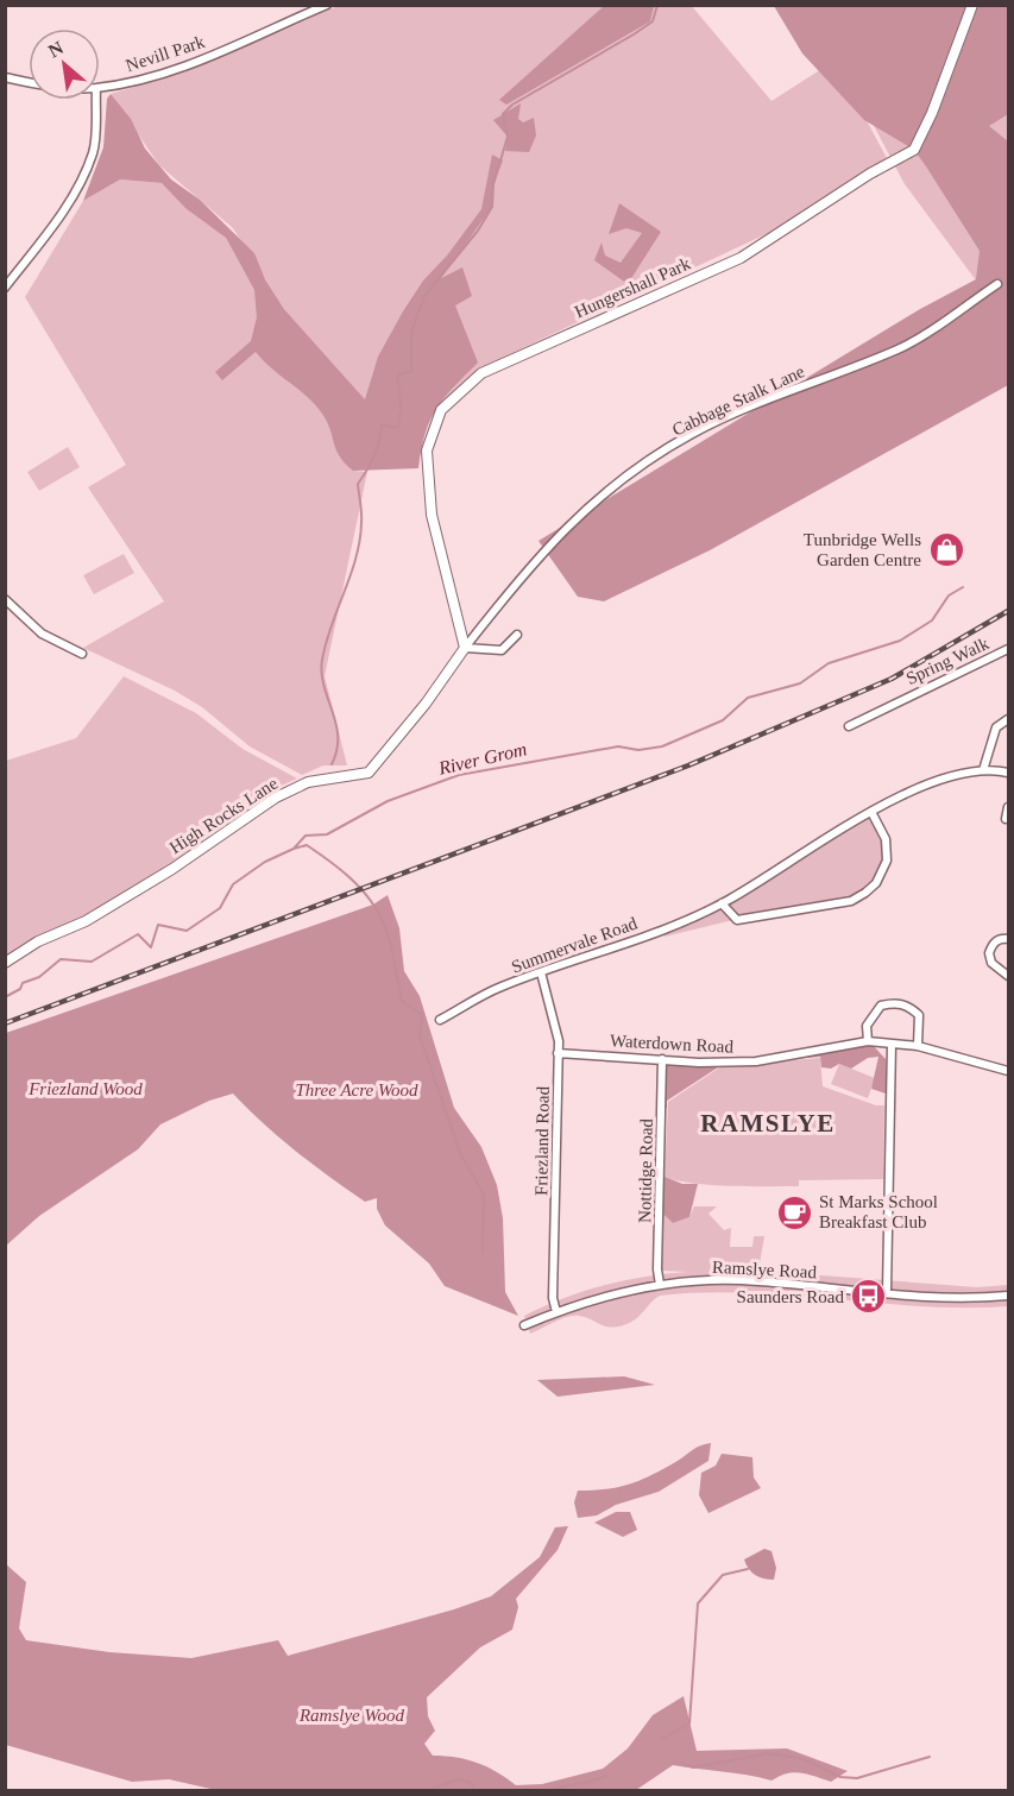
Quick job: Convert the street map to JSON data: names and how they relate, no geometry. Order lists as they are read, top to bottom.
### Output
{
  "streets": {
    "street": [
      "Nevill Park",
      "Hungershall Park",
      "Cabbage Stalk Lane",
      "Spring Walk",
      "High Rocks Lane",
      "Summervale Road",
      "Waterdown Road",
      "Friezland Road",
      "Nottidge Road",
      "Ramslye Road"
    ]
  },
  "crossings": [
    ["Hungershall Park", "Cabbage Stalk Lane"],
    ["Hungershall Park", "High Rocks Lane"],
    ["Cabbage Stalk Lane", "High Rocks Lane"],
    ["Summervale Road", "Friezland Road"],
    ["Waterdown Road", "Friezland Road"],
    ["Waterdown Road", "Nottidge Road"],
    ["Friezland Road", "Ramslye Road"],
    ["Nottidge Road", "Ramslye Road"]
  ],
  "districts": ["RAMSLYE"],
  "water": ["River Grom"],
  "parks": ["Friezland Wood", "Three Acre Wood", "Ramslye Wood"],
  "places": {
    "shop": ["Tunbridge Wells Garden Centre"],
    "cafe": ["St Marks School Breakfast Club"],
    "bus stop": ["Saunders Road"]
  },
  "north": "top left"
}
